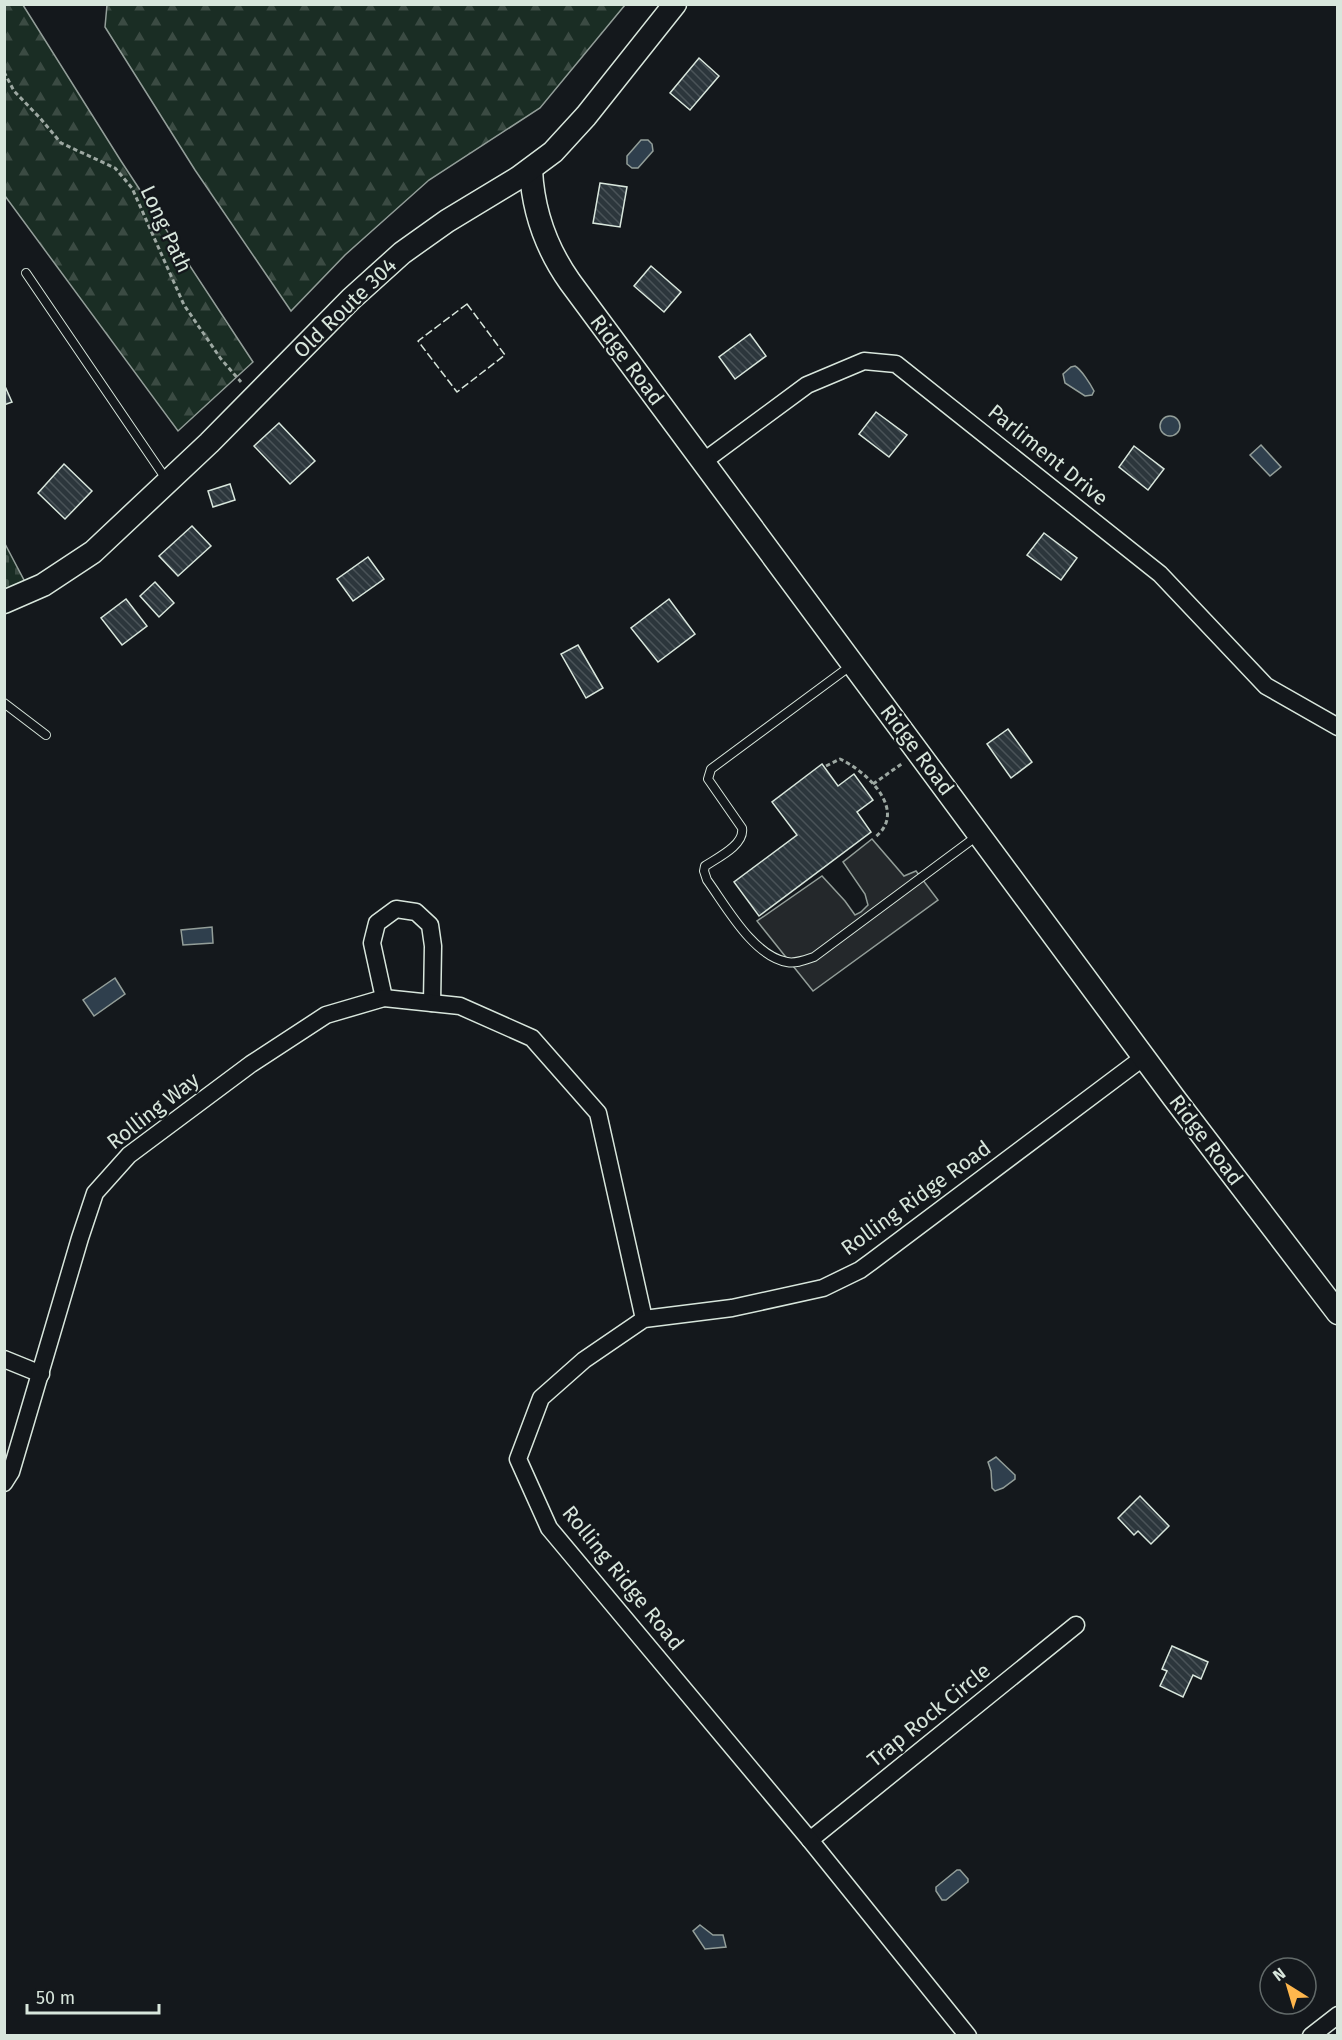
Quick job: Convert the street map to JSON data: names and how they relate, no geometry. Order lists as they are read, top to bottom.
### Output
{
  "streets": {
    "street": [
      "Old Route 304",
      "Ridge Road",
      "Parliment Drive",
      "Rolling Way",
      "Rolling Ridge Road",
      "Trap Rock Circle"
    ],
    "path": ["Long Path"]
  },
  "crossings": [
    ["Long Path", "Old Route 304"],
    ["Old Route 304", "Ridge Road"],
    ["Ridge Road", "Parliment Drive"],
    ["Ridge Road", "Rolling Ridge Road"],
    ["Rolling Way", "Rolling Ridge Road"],
    ["Rolling Ridge Road", "Trap Rock Circle"]
  ],
  "scale_bar": "50 m",
  "north": "top left"
}
